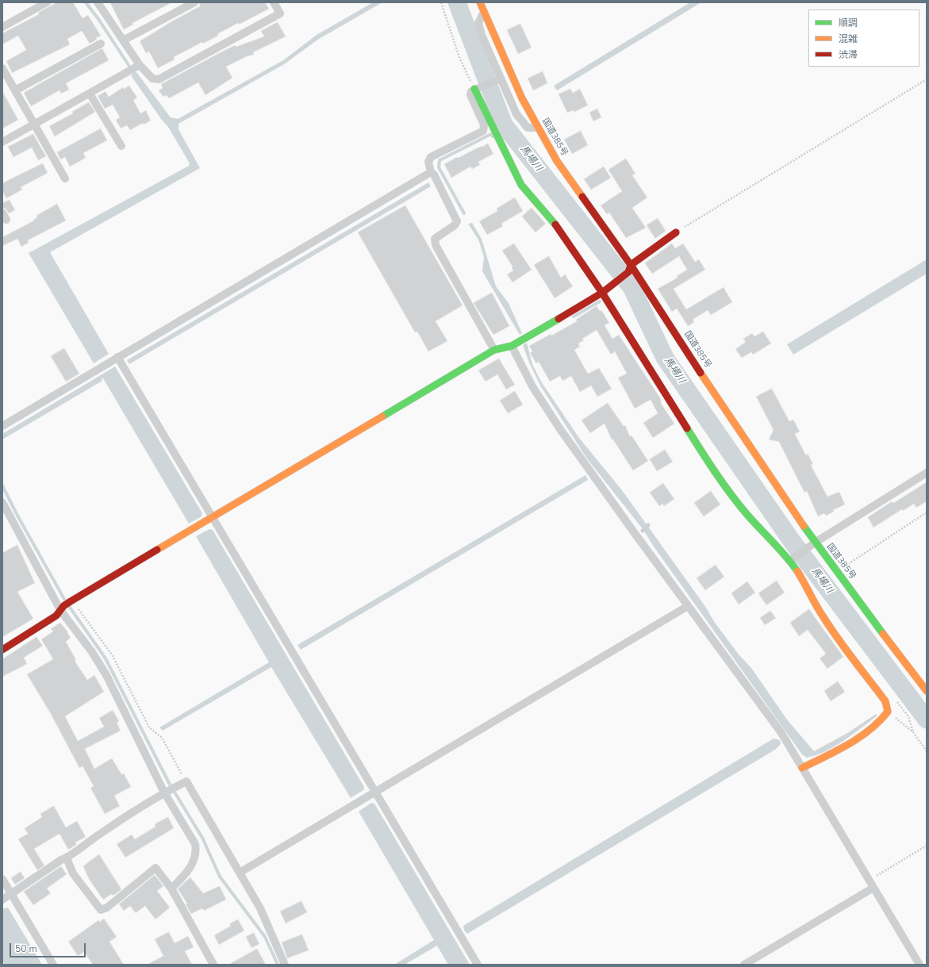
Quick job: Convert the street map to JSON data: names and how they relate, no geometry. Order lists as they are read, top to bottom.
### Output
{
  "streets": {
    "main road": ["国道385号"]
  },
  "water": ["馬場川"],
  "legend": ["順調", "混雑", "渋滞"],
  "scale_bar": "50 m"
}
